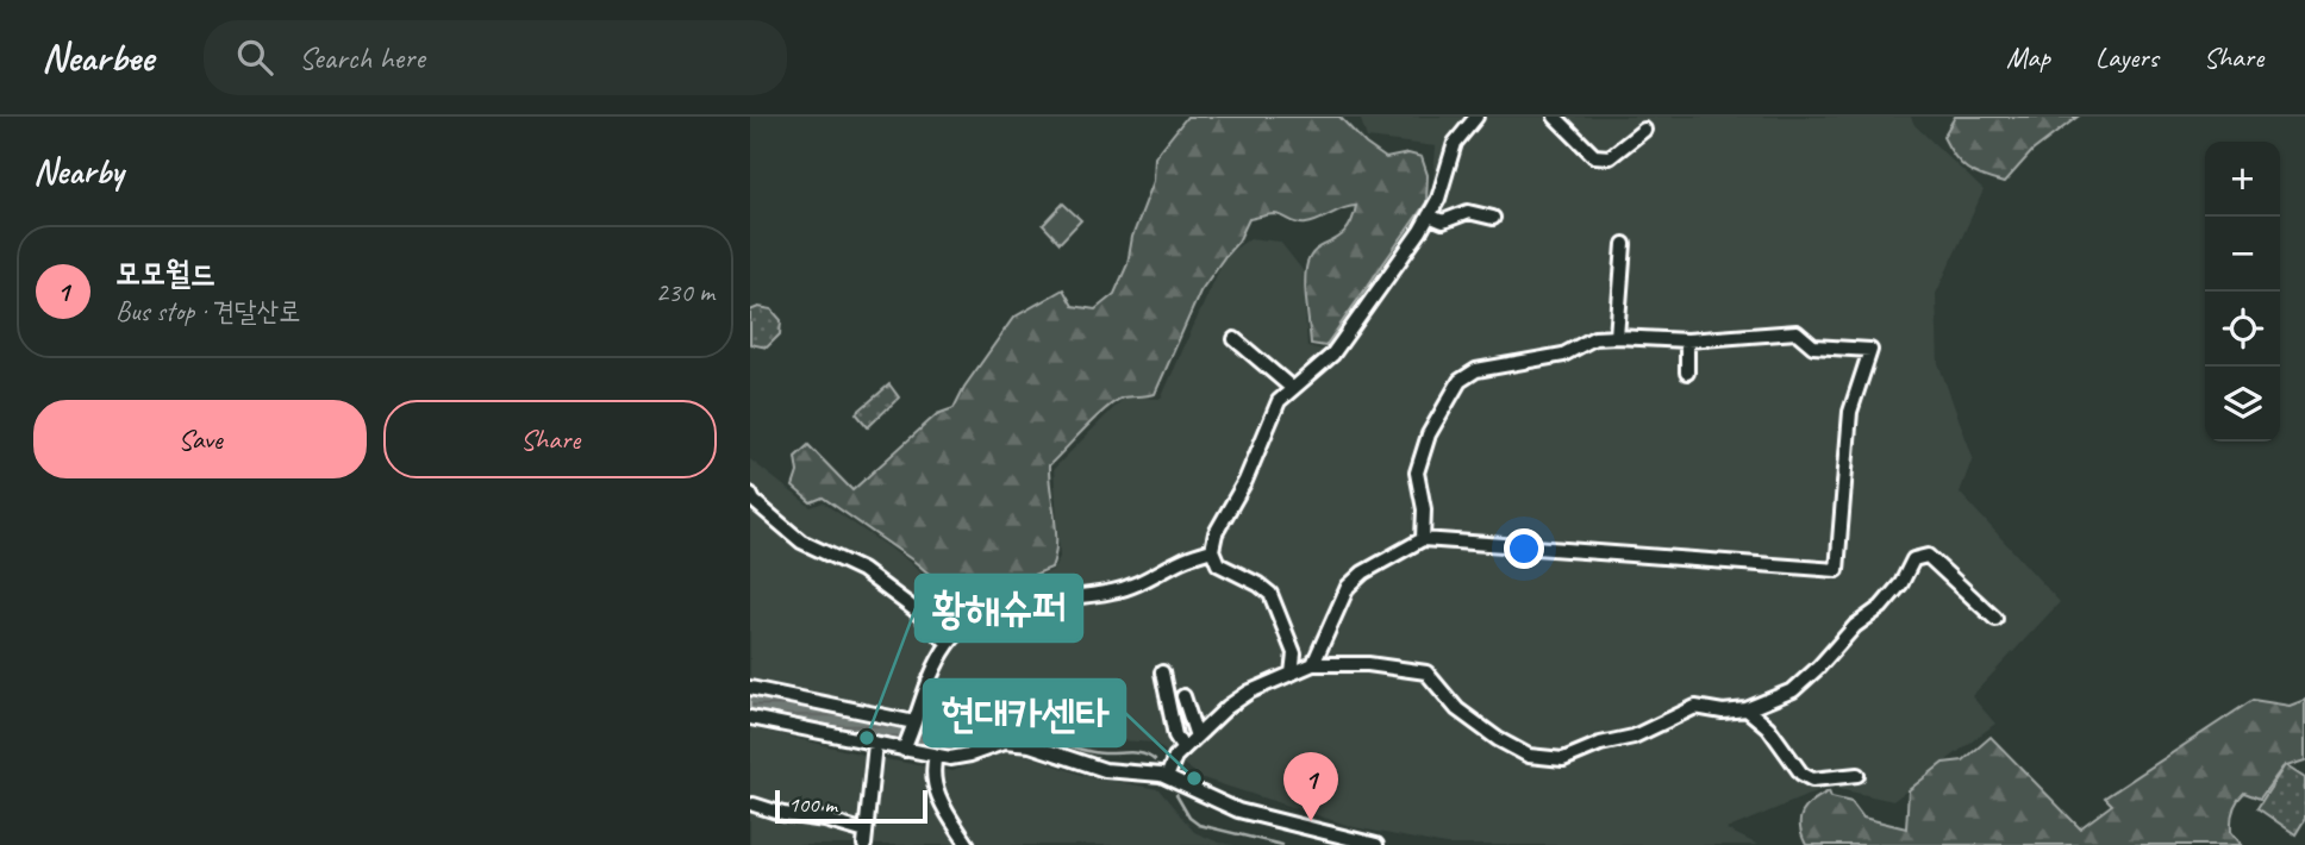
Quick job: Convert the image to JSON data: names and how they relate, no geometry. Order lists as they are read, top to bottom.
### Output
{
  "places": ["황해슈퍼", "현대카센타"],
  "scale_bar": "100 m",
  "page": {
    "header": "Nearbee",
    "search": "Search here",
    "nav": ["Map", "Layers", "Share"],
    "heading": "Nearby",
    "map_buttons": ["+", "−"],
    "list": [
      {
        "mark": "1",
        "name": "모모월드",
        "note": "Bus stop · 견달산로",
        "value": "230 m"
      }
    ],
    "buttons": ["Save", "Share"],
    "pins": "1",
    "scale": "100 m"
  }
}
